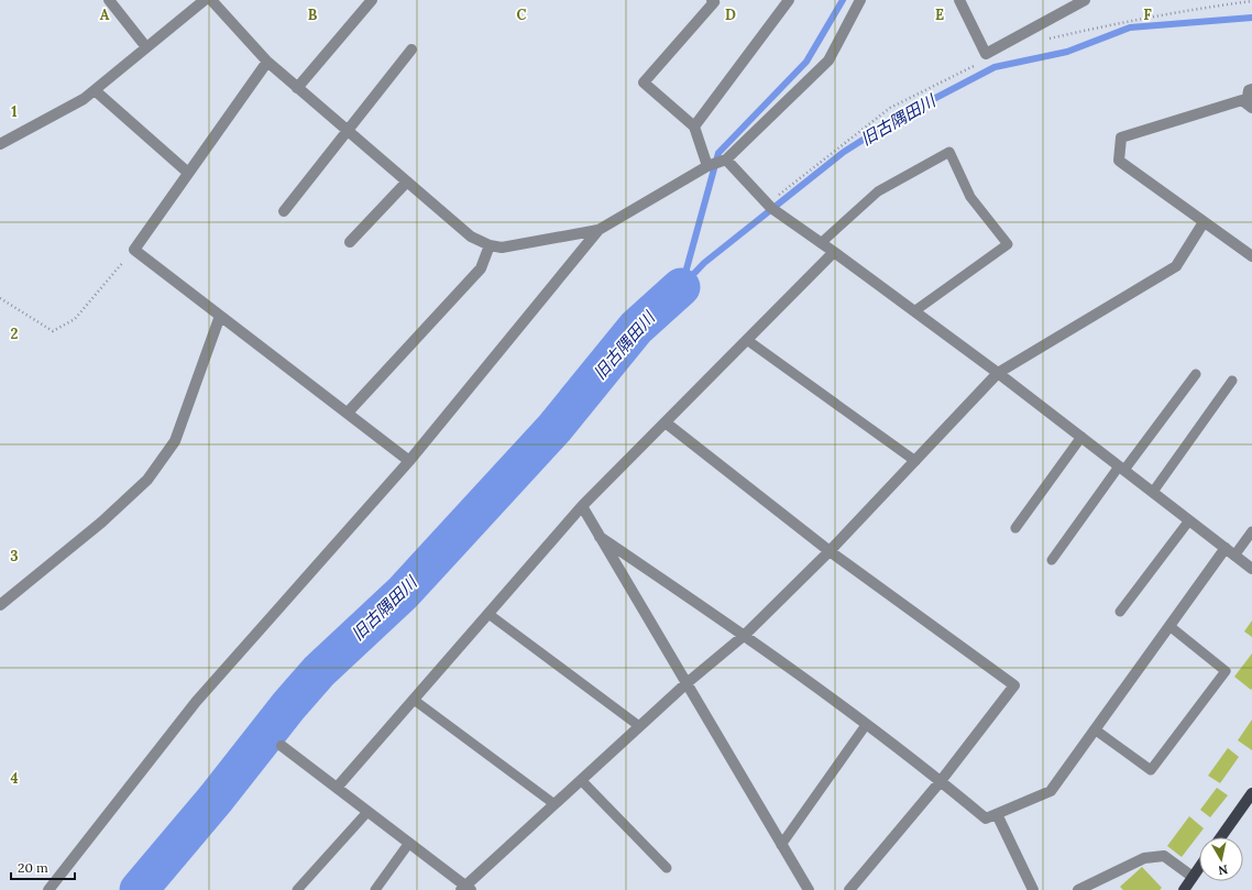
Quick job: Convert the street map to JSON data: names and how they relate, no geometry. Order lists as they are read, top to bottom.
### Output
{
  "water": ["旧古隅田川"],
  "scale_bar": "20 m",
  "north": "bottom",
  "grid": {
    "columns": [
      "A",
      "B",
      "C",
      "D",
      "E",
      "F"
    ],
    "rows": [
      "1",
      "2",
      "3",
      "4"
    ]
  }
}
